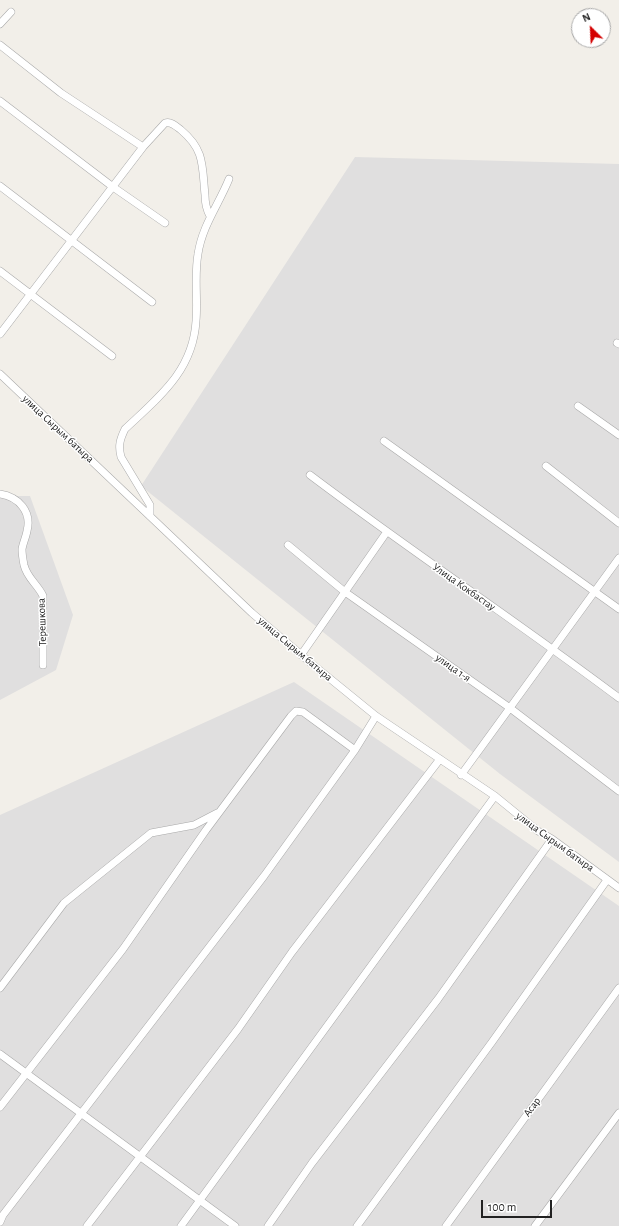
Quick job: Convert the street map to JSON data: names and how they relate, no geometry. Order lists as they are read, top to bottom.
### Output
{
  "streets": {
    "street": [
      "улица Сырым батыра",
      "Улица Кокбастау",
      "Терешкова",
      "улица 1-я",
      "Асар"
    ]
  },
  "scale_bar": "100 m",
  "north": "top left"
}
